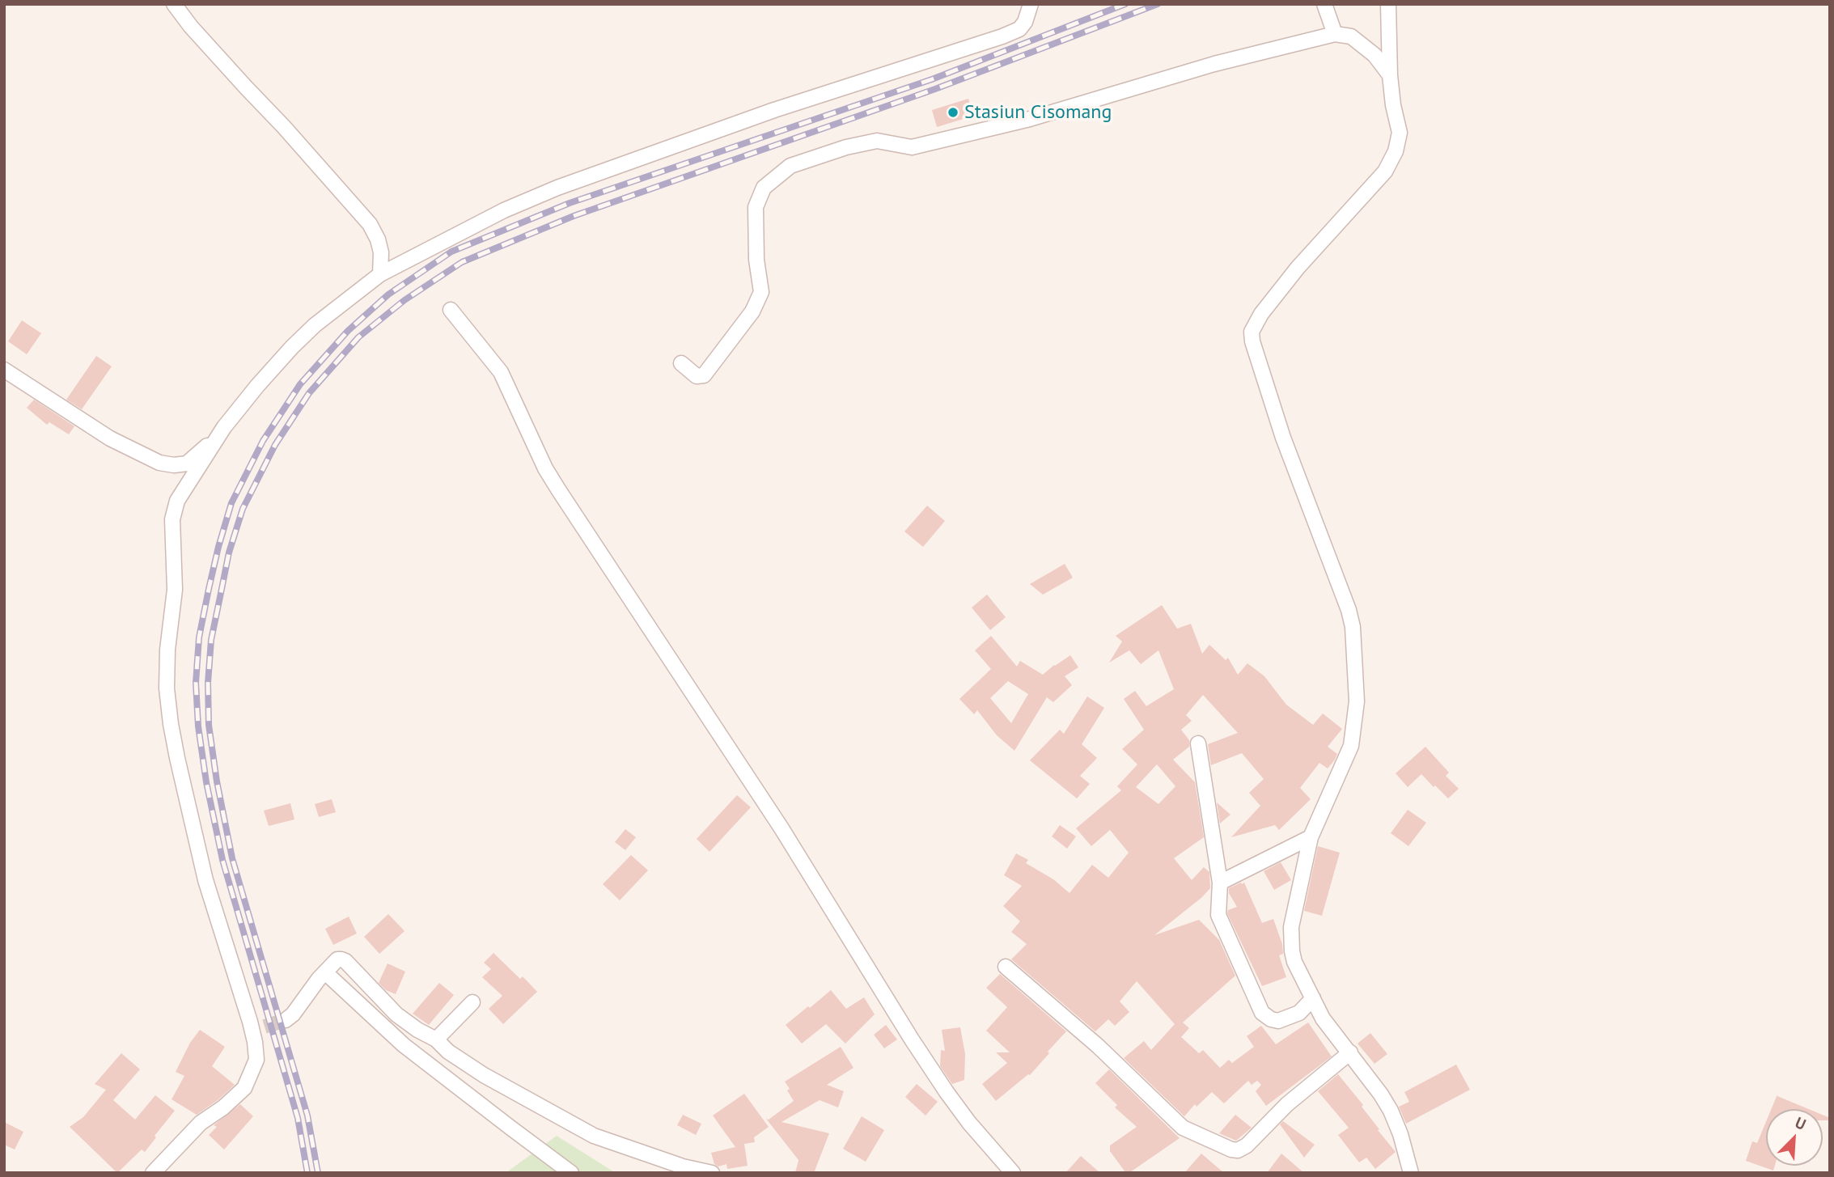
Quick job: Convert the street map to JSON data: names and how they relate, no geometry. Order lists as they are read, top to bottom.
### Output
{
  "places": ["Stasiun Cisomang"],
  "north": "top right"
}
